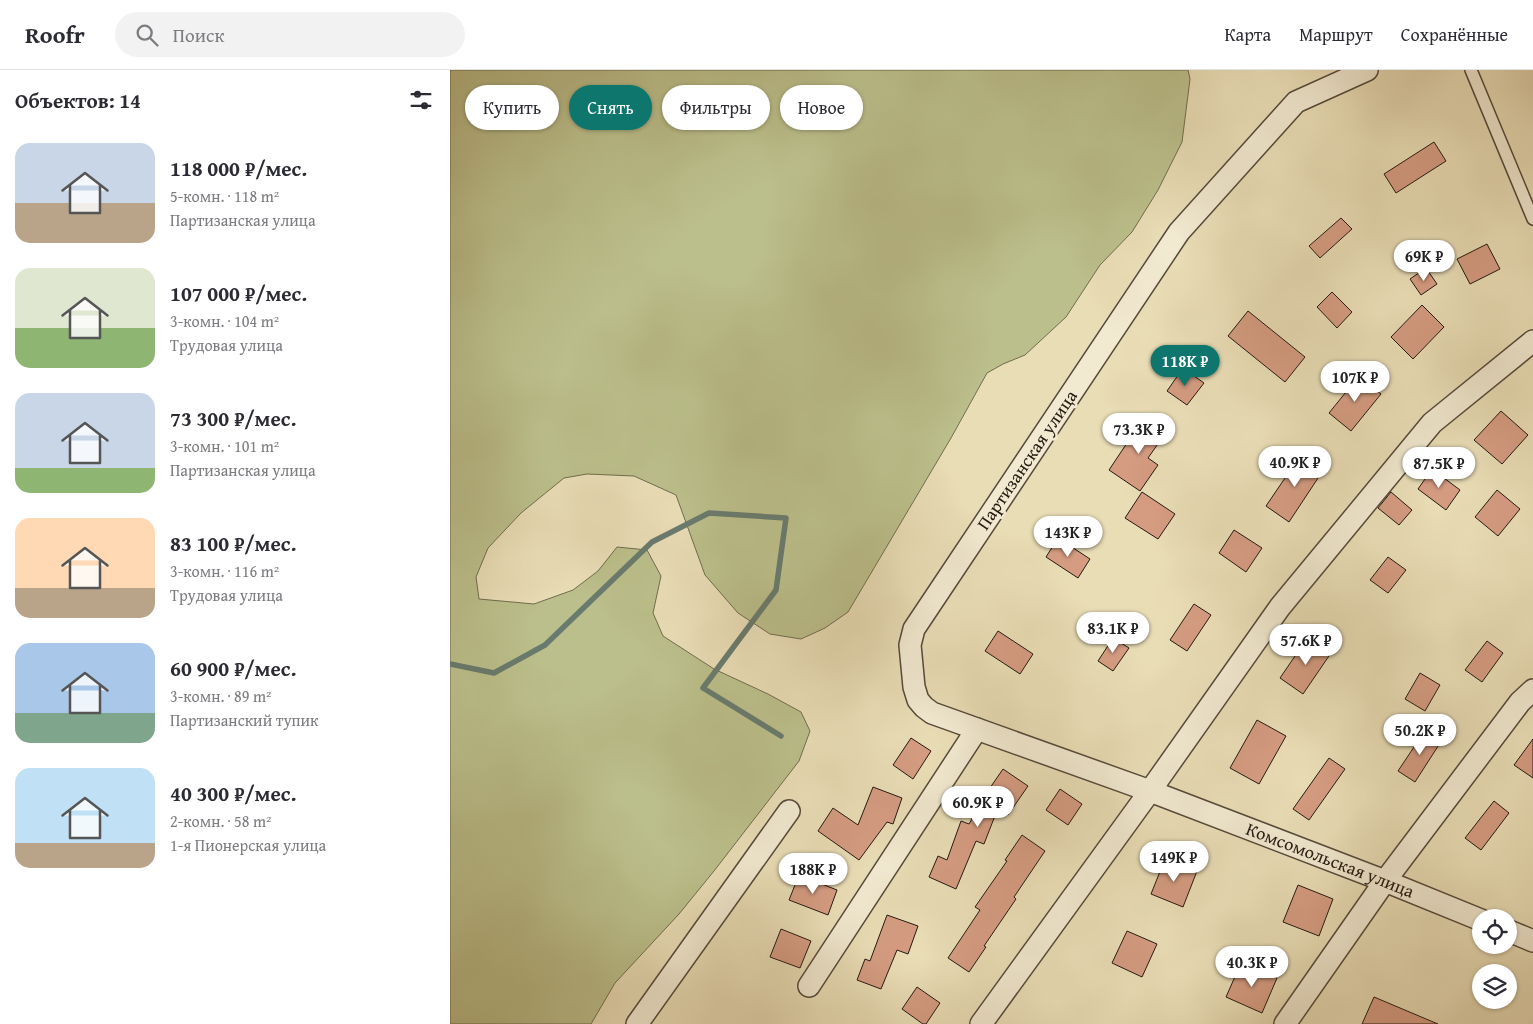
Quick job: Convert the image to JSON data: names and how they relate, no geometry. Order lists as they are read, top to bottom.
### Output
{
  "streets": {
    "street": ["Партизанская улица", "Комсомольская улица"]
  },
  "crossings": [
    ["Партизанская улица", "Комсомольская улица"]
  ],
  "page": {
    "header": "Roofr",
    "search": "Поиск",
    "nav": ["Карта", "Маршрут", "Сохранённые"],
    "heading": "Объектов: 14",
    "chip": [
      "Купить",
      "Снять",
      "Фильтры",
      "Новое"
    ],
    "list": [
      {
        "name": "118 000 ₽/мес.",
        "note": "5-комн. · 118 m² · Партизанская улица"
      },
      {
        "name": "107 000 ₽/мес.",
        "note": "3-комн. · 104 m² · Трудовая улица"
      },
      {
        "name": "73 300 ₽/мес.",
        "note": "3-комн. · 101 m² · Партизанская улица"
      },
      {
        "name": "83 100 ₽/мес.",
        "note": "3-комн. · 116 m² · Трудовая улица"
      },
      {
        "name": "60 900 ₽/мес.",
        "note": "3-комн. · 89 m² · Партизанский тупик"
      },
      {
        "name": "40 300 ₽/мес.",
        "note": "2-комн. · 58 m² · 1-я Пионерская улица"
      }
    ],
    "price": [
      "69K ₽",
      "118K ₽",
      "107K ₽",
      "73.3K ₽",
      "40.9K ₽",
      "87.5K ₽",
      "143K ₽",
      "83.1K ₽",
      "57.6K ₽",
      "50.2K ₽",
      "60.9K ₽",
      "149K ₽",
      "188K ₽",
      "40.3K ₽"
    ]
  }
}
